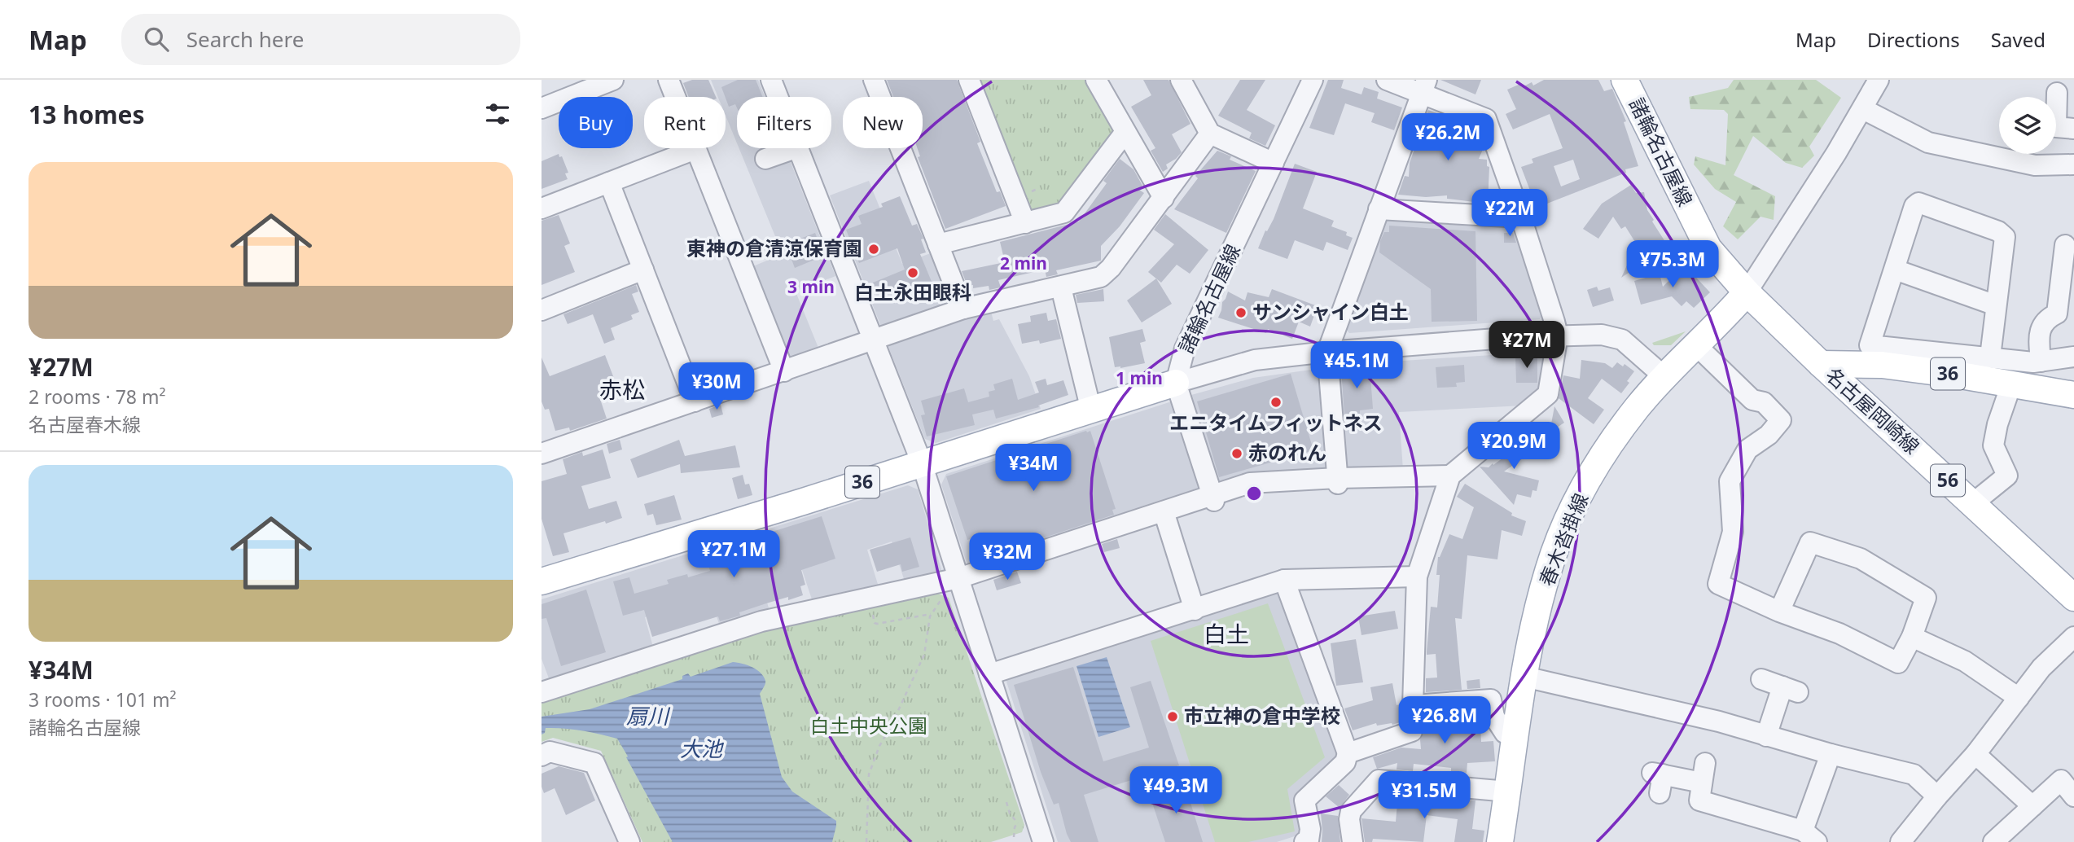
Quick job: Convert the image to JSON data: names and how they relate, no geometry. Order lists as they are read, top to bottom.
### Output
{
  "streets": {
    "main road": [
      "諸輪名古屋線",
      "36",
      "名古屋岡崎線",
      "56",
      "春木沓掛線"
    ]
  },
  "crossings": [
    ["諸輪名古屋線", "36"],
    ["諸輪名古屋線", "名古屋岡崎線"],
    ["諸輪名古屋線", "春木沓掛線"],
    ["36", "名古屋岡崎線"]
  ],
  "districts": ["赤松", "白土"],
  "water": ["扇川", "大池"],
  "parks": ["白土中央公園"],
  "places": [
    "東神の倉清涼保育園",
    "白土永田眼科",
    "サンシャイン白土",
    "エニタイムフィットネス",
    "赤のれん",
    "市立神の倉中学校"
  ],
  "page": {
    "header": "Map",
    "search": "Search here",
    "nav": ["Map", "Directions", "Saved"],
    "heading": "13 homes",
    "chip": [
      "Buy",
      "Rent",
      "Filters",
      "New"
    ],
    "price": [
      "¥26.2M",
      "¥22M",
      "¥75.3M",
      "¥27M",
      "¥45.1M",
      "¥30M",
      "¥20.9M",
      "¥34M",
      "¥27.1M",
      "¥32M",
      "¥26.8M",
      "¥49.3M",
      "¥31.5M"
    ],
    "list": [
      {
        "name": "¥27M",
        "note": "2 rooms · 78 m² · 名古屋春木線"
      },
      {
        "name": "¥34M",
        "note": "3 rooms · 101 m² · 諸輪名古屋線"
      }
    ]
  },
  "rings": ["2 min", "3 min", "1 min"]
}
